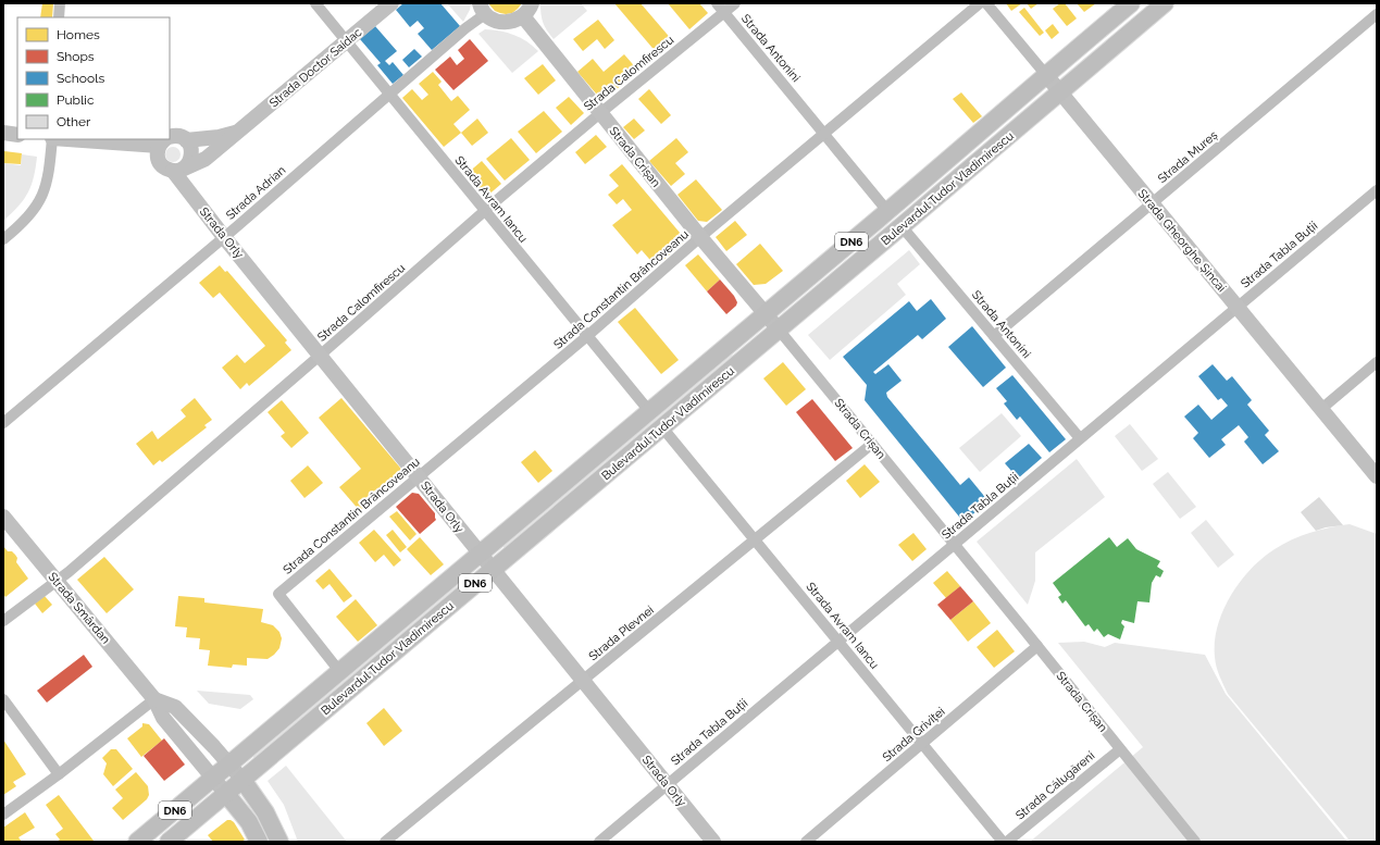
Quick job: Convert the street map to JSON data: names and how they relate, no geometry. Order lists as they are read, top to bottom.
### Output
{
  "streets": {
    "main road": ["Bulevardul Tudor Vladimirescu", "DN6"],
    "street": [
      "Strada Antonini",
      "Strada Doctor Saidac",
      "Strada Calomfirescu",
      "Strada Crișan",
      "Strada Mureș",
      "Strada Adrian",
      "Strada Avram Iancu",
      "Strada Orly",
      "Strada Gheorghe Șincai",
      "Strada Tabla Buții",
      "Strada Constantin Brâncoveanu",
      "Strada Smârdan",
      "Strada Plevnei",
      "Strada Griviței",
      "Strada Călugăreni"
    ]
  },
  "crossings": [
    ["Strada Antonini", "Strada Calomfirescu"],
    ["Strada Antonini", "Strada Mureș"],
    ["Strada Antonini", "Bulevardul Tudor Vladimirescu"],
    ["Strada Antonini", "Strada Tabla Buții"],
    ["Strada Antonini", "Strada Constantin Brâncoveanu"],
    ["Strada Doctor Saidac", "Strada Avram Iancu"],
    ["Strada Doctor Saidac", "Strada Orly"],
    ["Strada Calomfirescu", "Strada Crișan"],
    ["Strada Calomfirescu", "Strada Avram Iancu"],
    ["Strada Calomfirescu", "Strada Orly"],
    ["Strada Calomfirescu", "Strada Smârdan"],
    ["Strada Crișan", "Bulevardul Tudor Vladimirescu"],
    ["Strada Crișan", "Strada Tabla Buții"],
    ["Strada Crișan", "Strada Constantin Brâncoveanu"],
    ["Strada Crișan", "Strada Plevnei"],
    ["Strada Crișan", "Strada Griviței"],
    ["Strada Crișan", "Strada Călugăreni"],
    ["Strada Mureș", "Strada Gheorghe Șincai"],
    ["Bulevardul Tudor Vladimirescu", "Strada Avram Iancu"],
    ["Bulevardul Tudor Vladimirescu", "Strada Orly"],
    ["Bulevardul Tudor Vladimirescu", "Strada Gheorghe Șincai"],
    ["Bulevardul Tudor Vladimirescu", "Strada Constantin Brâncoveanu"],
    ["Bulevardul Tudor Vladimirescu", "Strada Smârdan"],
    ["Strada Adrian", "Strada Avram Iancu"],
    ["Strada Adrian", "Strada Orly"],
    ["Strada Avram Iancu", "Strada Tabla Buții"],
    ["Strada Avram Iancu", "Strada Constantin Brâncoveanu"],
    ["Strada Avram Iancu", "Strada Plevnei"],
    ["Strada Avram Iancu", "Strada Griviței"],
    ["Strada Orly", "Strada Tabla Buții"],
    ["Strada Orly", "Strada Constantin Brâncoveanu"],
    ["Strada Orly", "Strada Plevnei"],
    ["Strada Gheorghe Șincai", "Strada Tabla Buții"]
  ],
  "legend": [
    "Homes",
    "Shops",
    "Schools",
    "Public",
    "Other"
  ]
}
